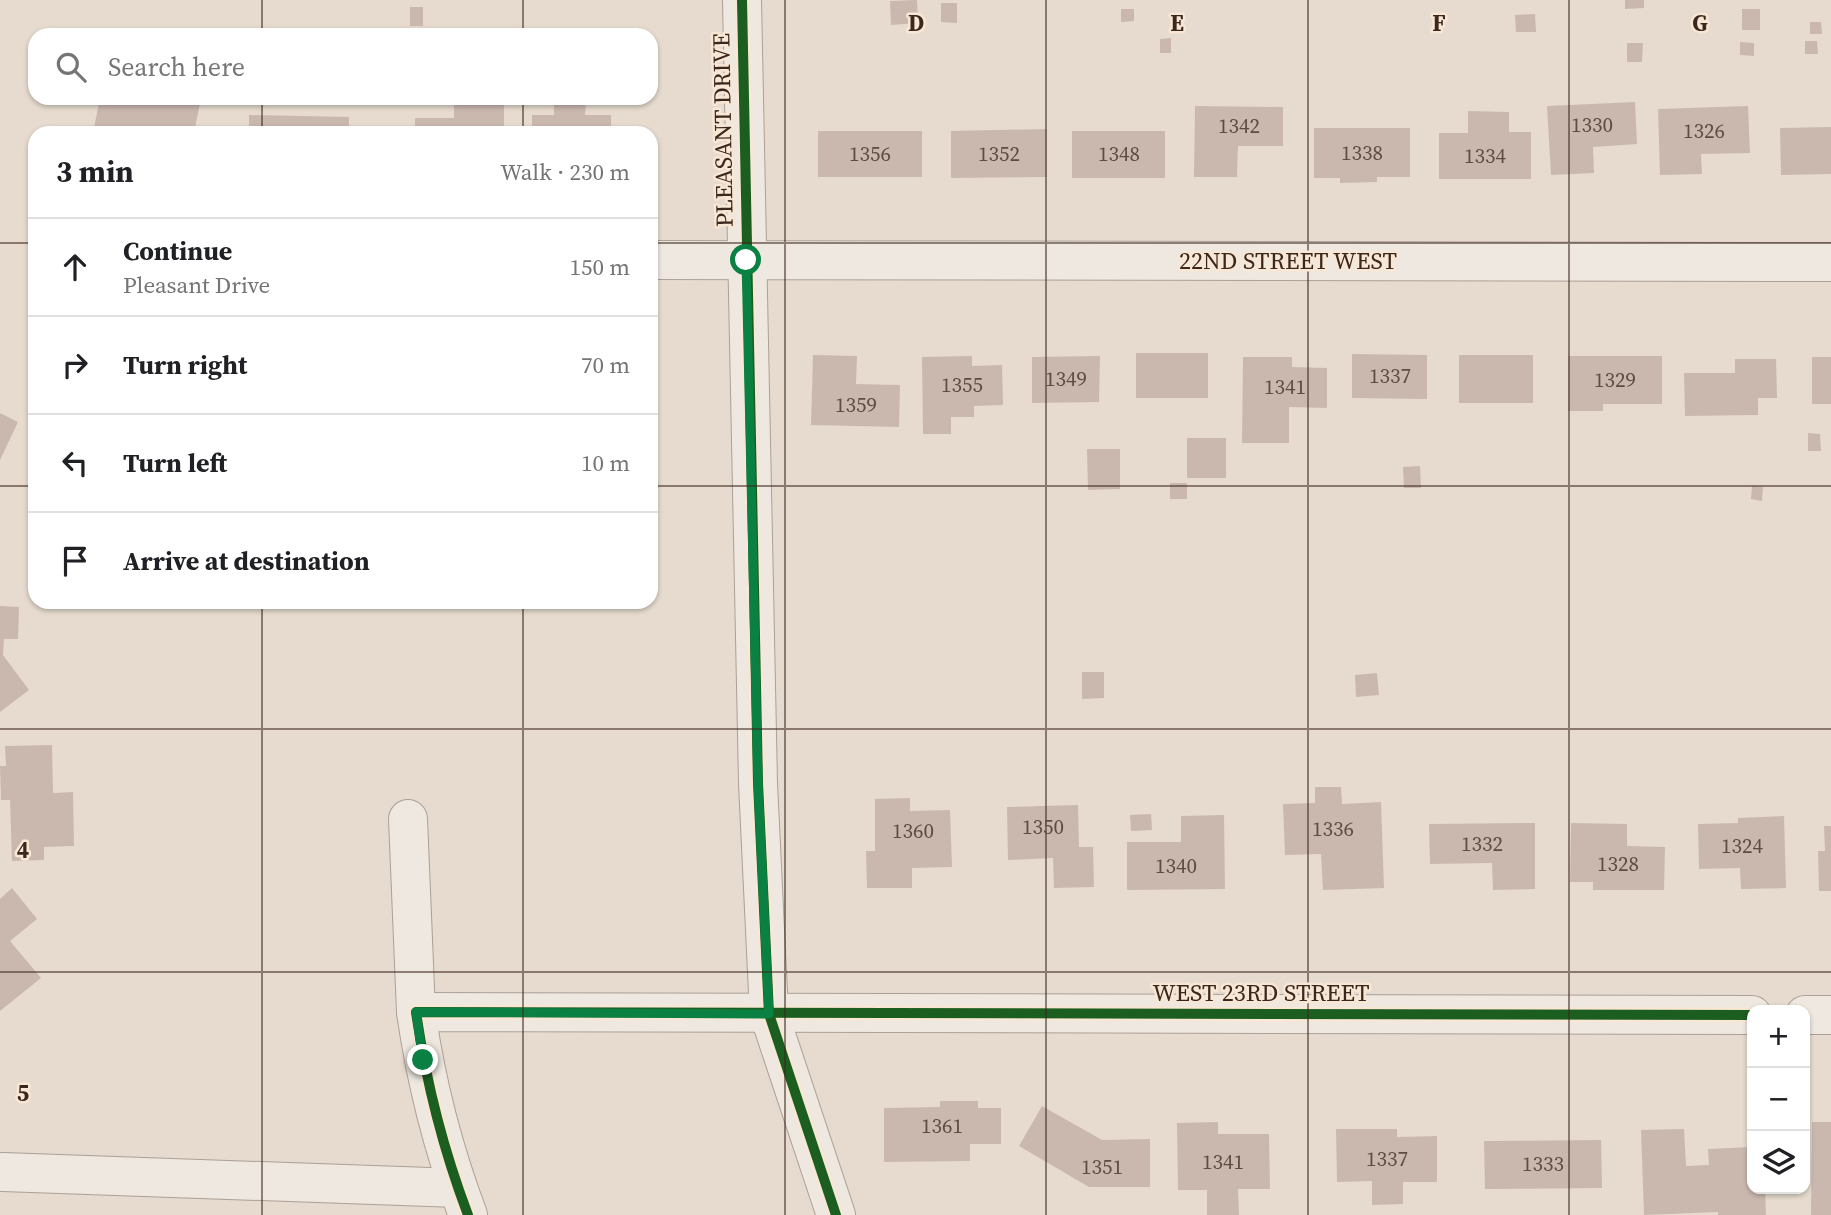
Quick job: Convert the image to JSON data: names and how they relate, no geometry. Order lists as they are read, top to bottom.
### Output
{
  "streets": {
    "street": ["PLEASANT DRIVE", "22ND STREET WEST", "WEST 23RD STREET"]
  },
  "crossings": [
    ["PLEASANT DRIVE", "22ND STREET WEST"],
    ["PLEASANT DRIVE", "WEST 23RD STREET"]
  ],
  "house_numbers": [
    "1330",
    "1342",
    "1326",
    "1338",
    "1356",
    "1352",
    "1348",
    "1334",
    "1337",
    "1349",
    "1329",
    "1355",
    "1341",
    "1359",
    "1350",
    "1336",
    "1360",
    "1332",
    "1324",
    "1328",
    "1340",
    "1361",
    "1337",
    "1341",
    "1333",
    "1351"
  ],
  "page": {
    "search": "Search here",
    "heading": ["3 min", "Walk · 230 m"],
    "list": [
      ["Continue", "Pleasant Drive", "150 m"],
      ["Turn right", "70 m"],
      ["Turn left", "10 m"],
      "Arrive at destination"
    ],
    "map_buttons": ["+", "−"]
  },
  "grid": {
    "columns": [
      "D",
      "E",
      "F",
      "G"
    ],
    "rows": ["4", "5"]
  }
}
